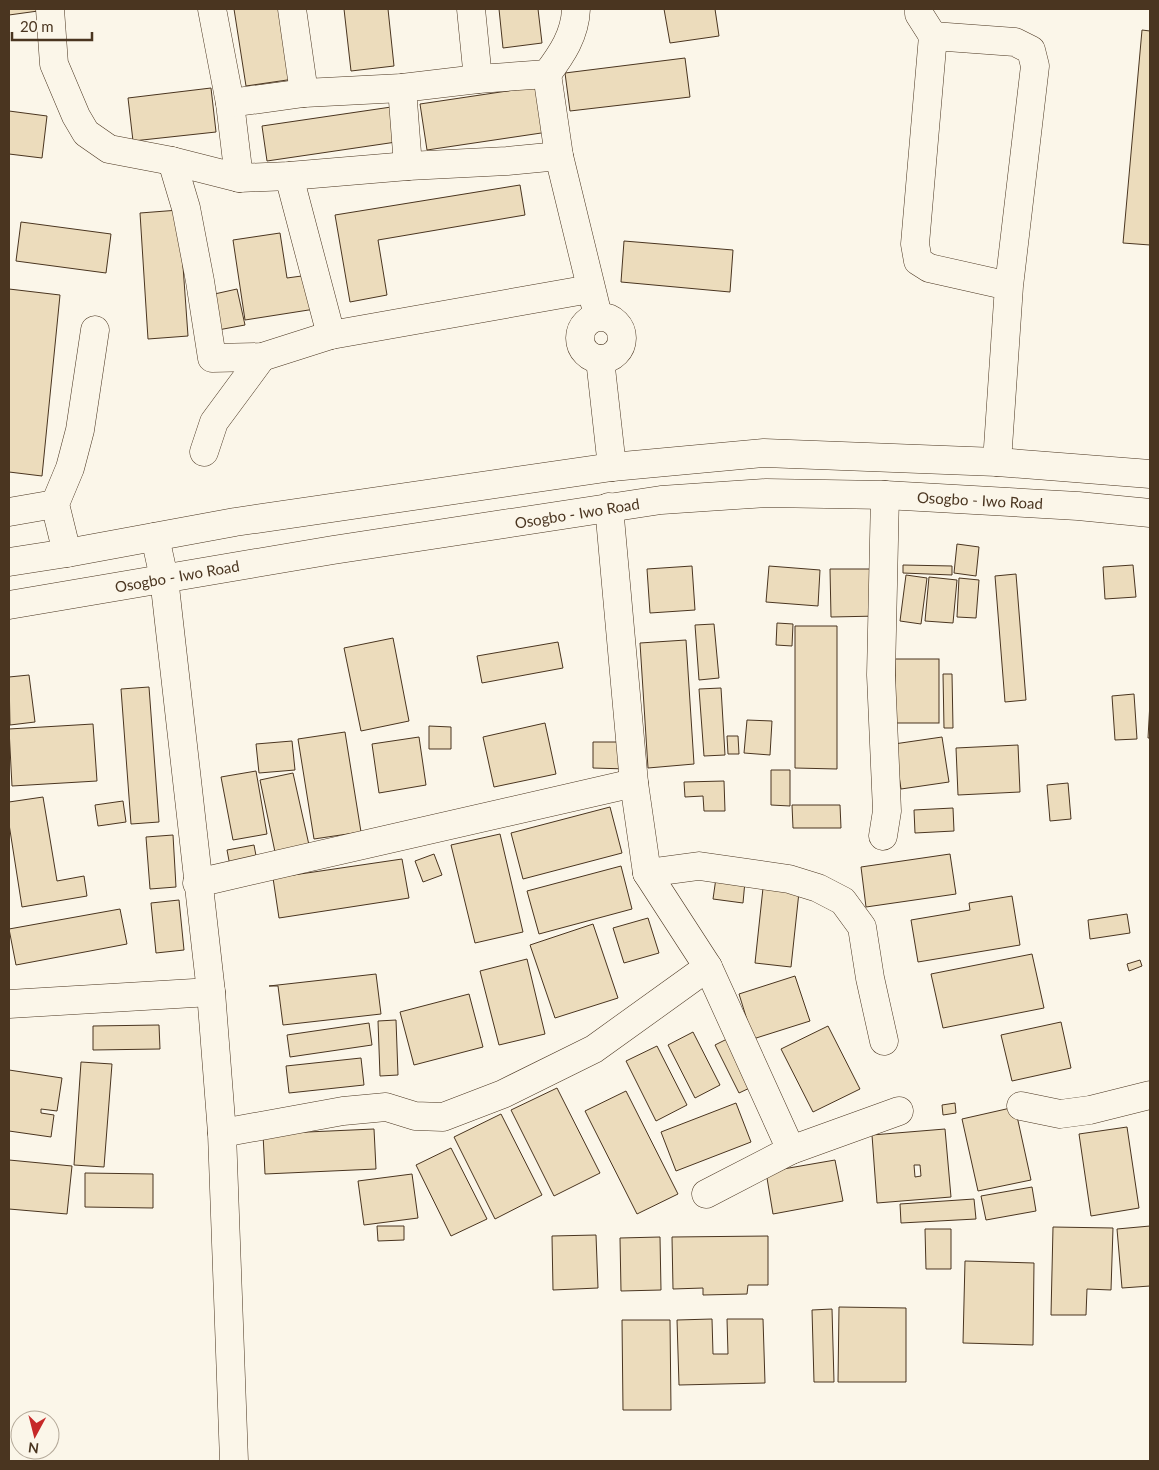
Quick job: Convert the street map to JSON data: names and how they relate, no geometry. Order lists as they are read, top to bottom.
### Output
{
  "streets": {
    "street": ["Osogbo - Iwo Road"]
  },
  "scale_bar": "20 m",
  "north": "bottom"
}
